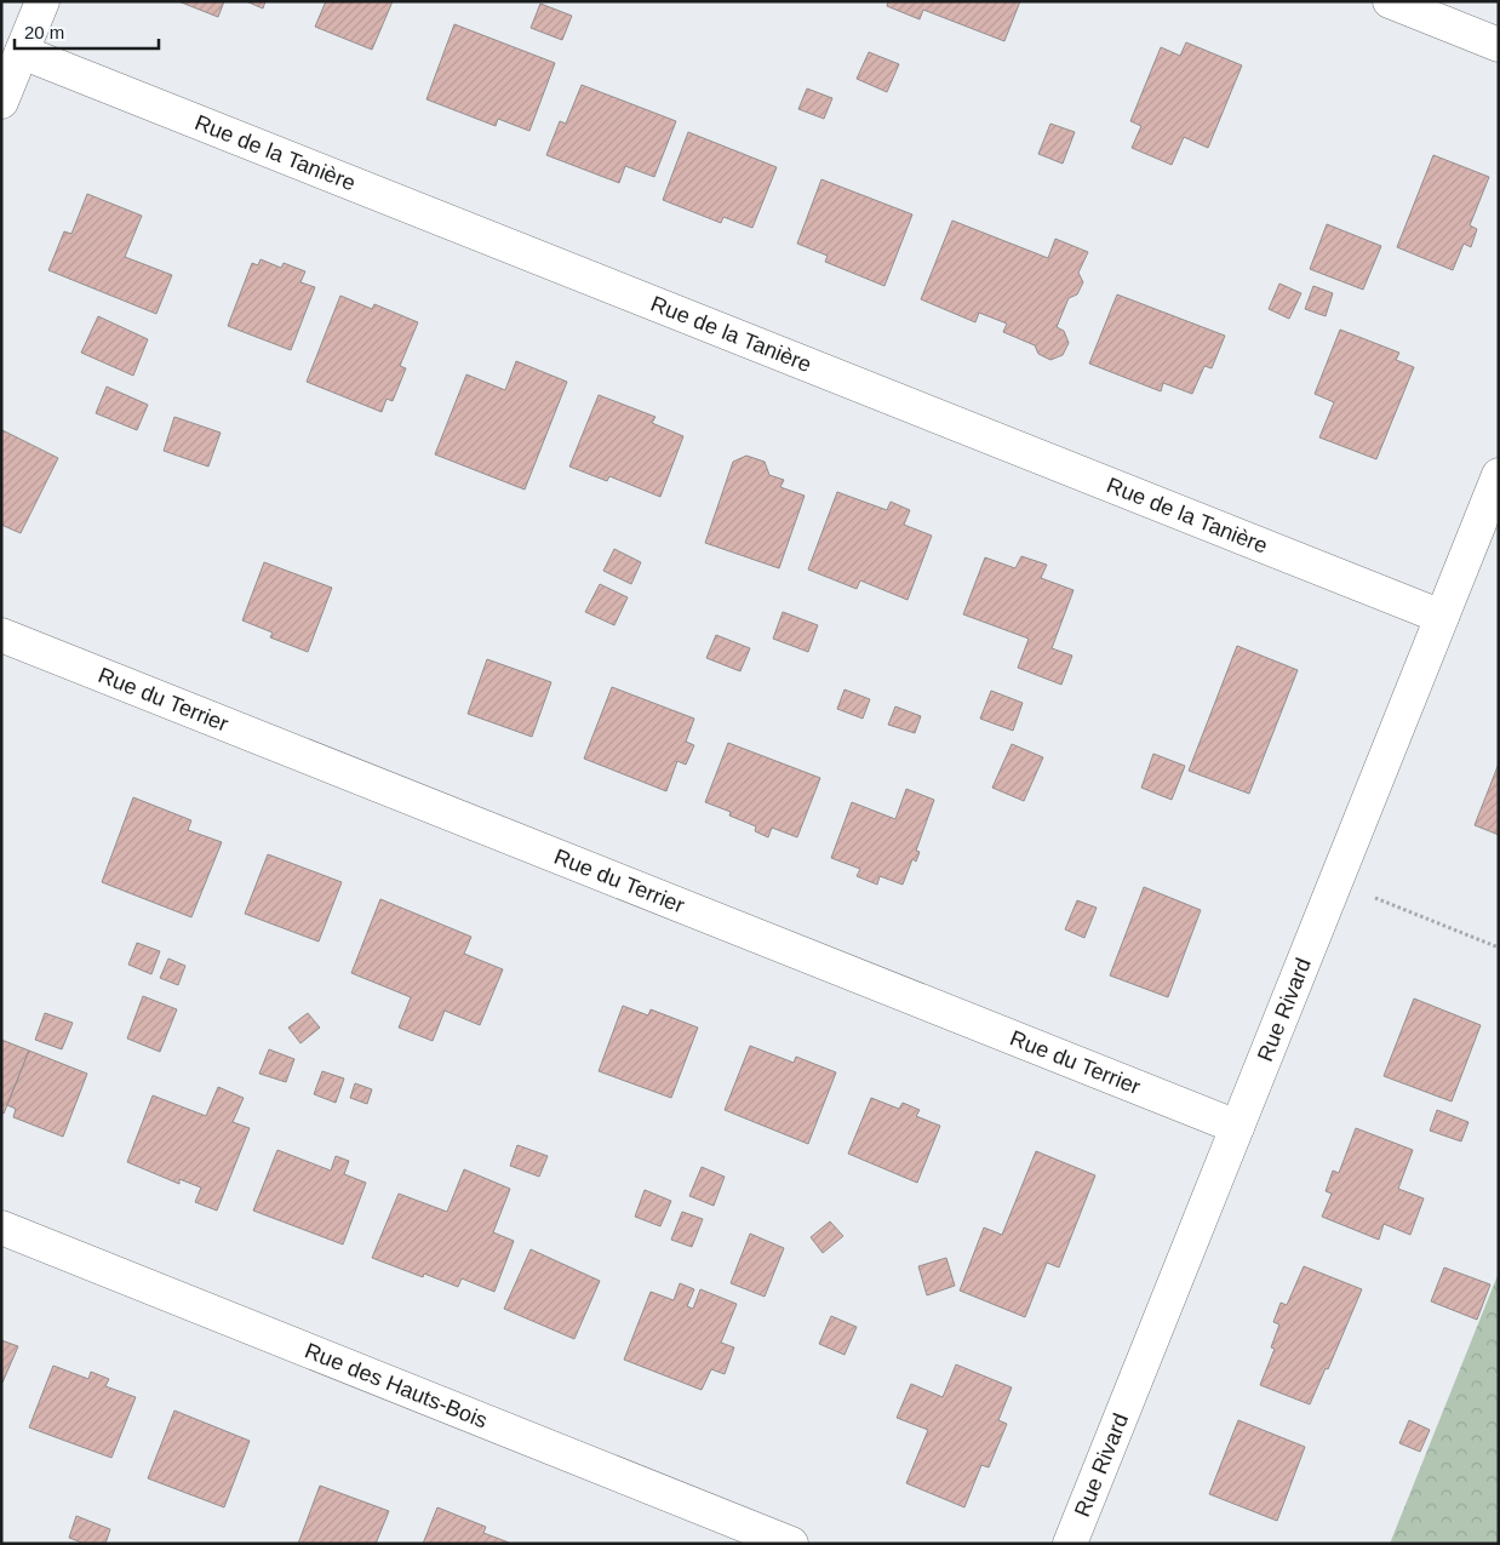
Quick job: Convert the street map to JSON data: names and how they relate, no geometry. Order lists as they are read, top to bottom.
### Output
{
  "streets": {
    "street": [
      "Rue de la Tanière",
      "Rue du Terrier",
      "Rue Rivard",
      "Rue des Hauts-Bois"
    ]
  },
  "crossings": [
    ["Rue de la Tanière", "Rue Rivard"],
    ["Rue du Terrier", "Rue Rivard"]
  ],
  "scale_bar": "20 m"
}
